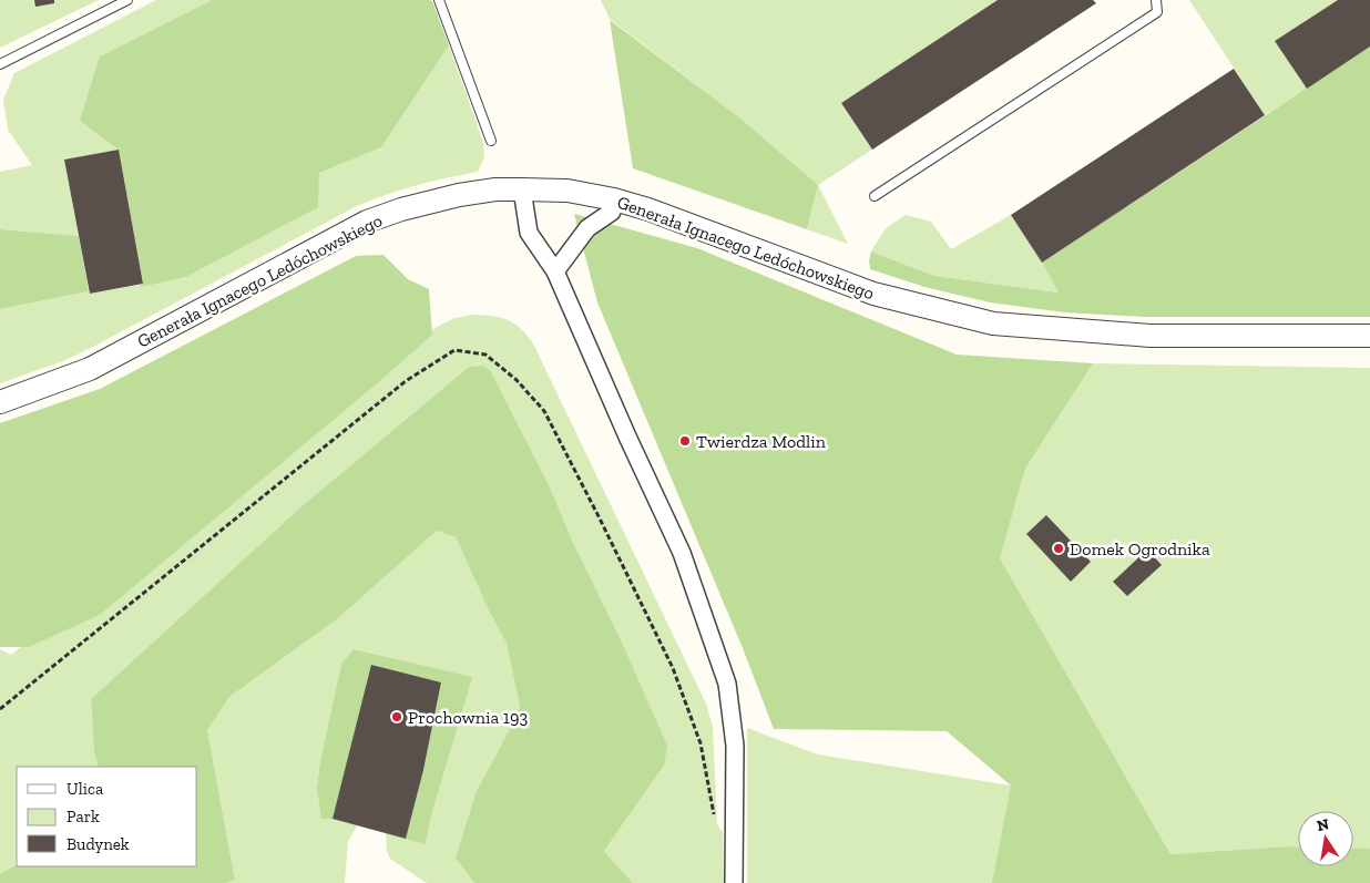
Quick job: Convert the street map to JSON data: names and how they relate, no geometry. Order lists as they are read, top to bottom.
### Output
{
  "streets": {
    "street": ["Generała Ignacego Ledóchowskiego"]
  },
  "places": ["Twierdza Modlin", "Domek Ogrodnika", "Prochownia 193"],
  "legend": ["Ulica", "Park", "Budynek"],
  "north": "top"
}
